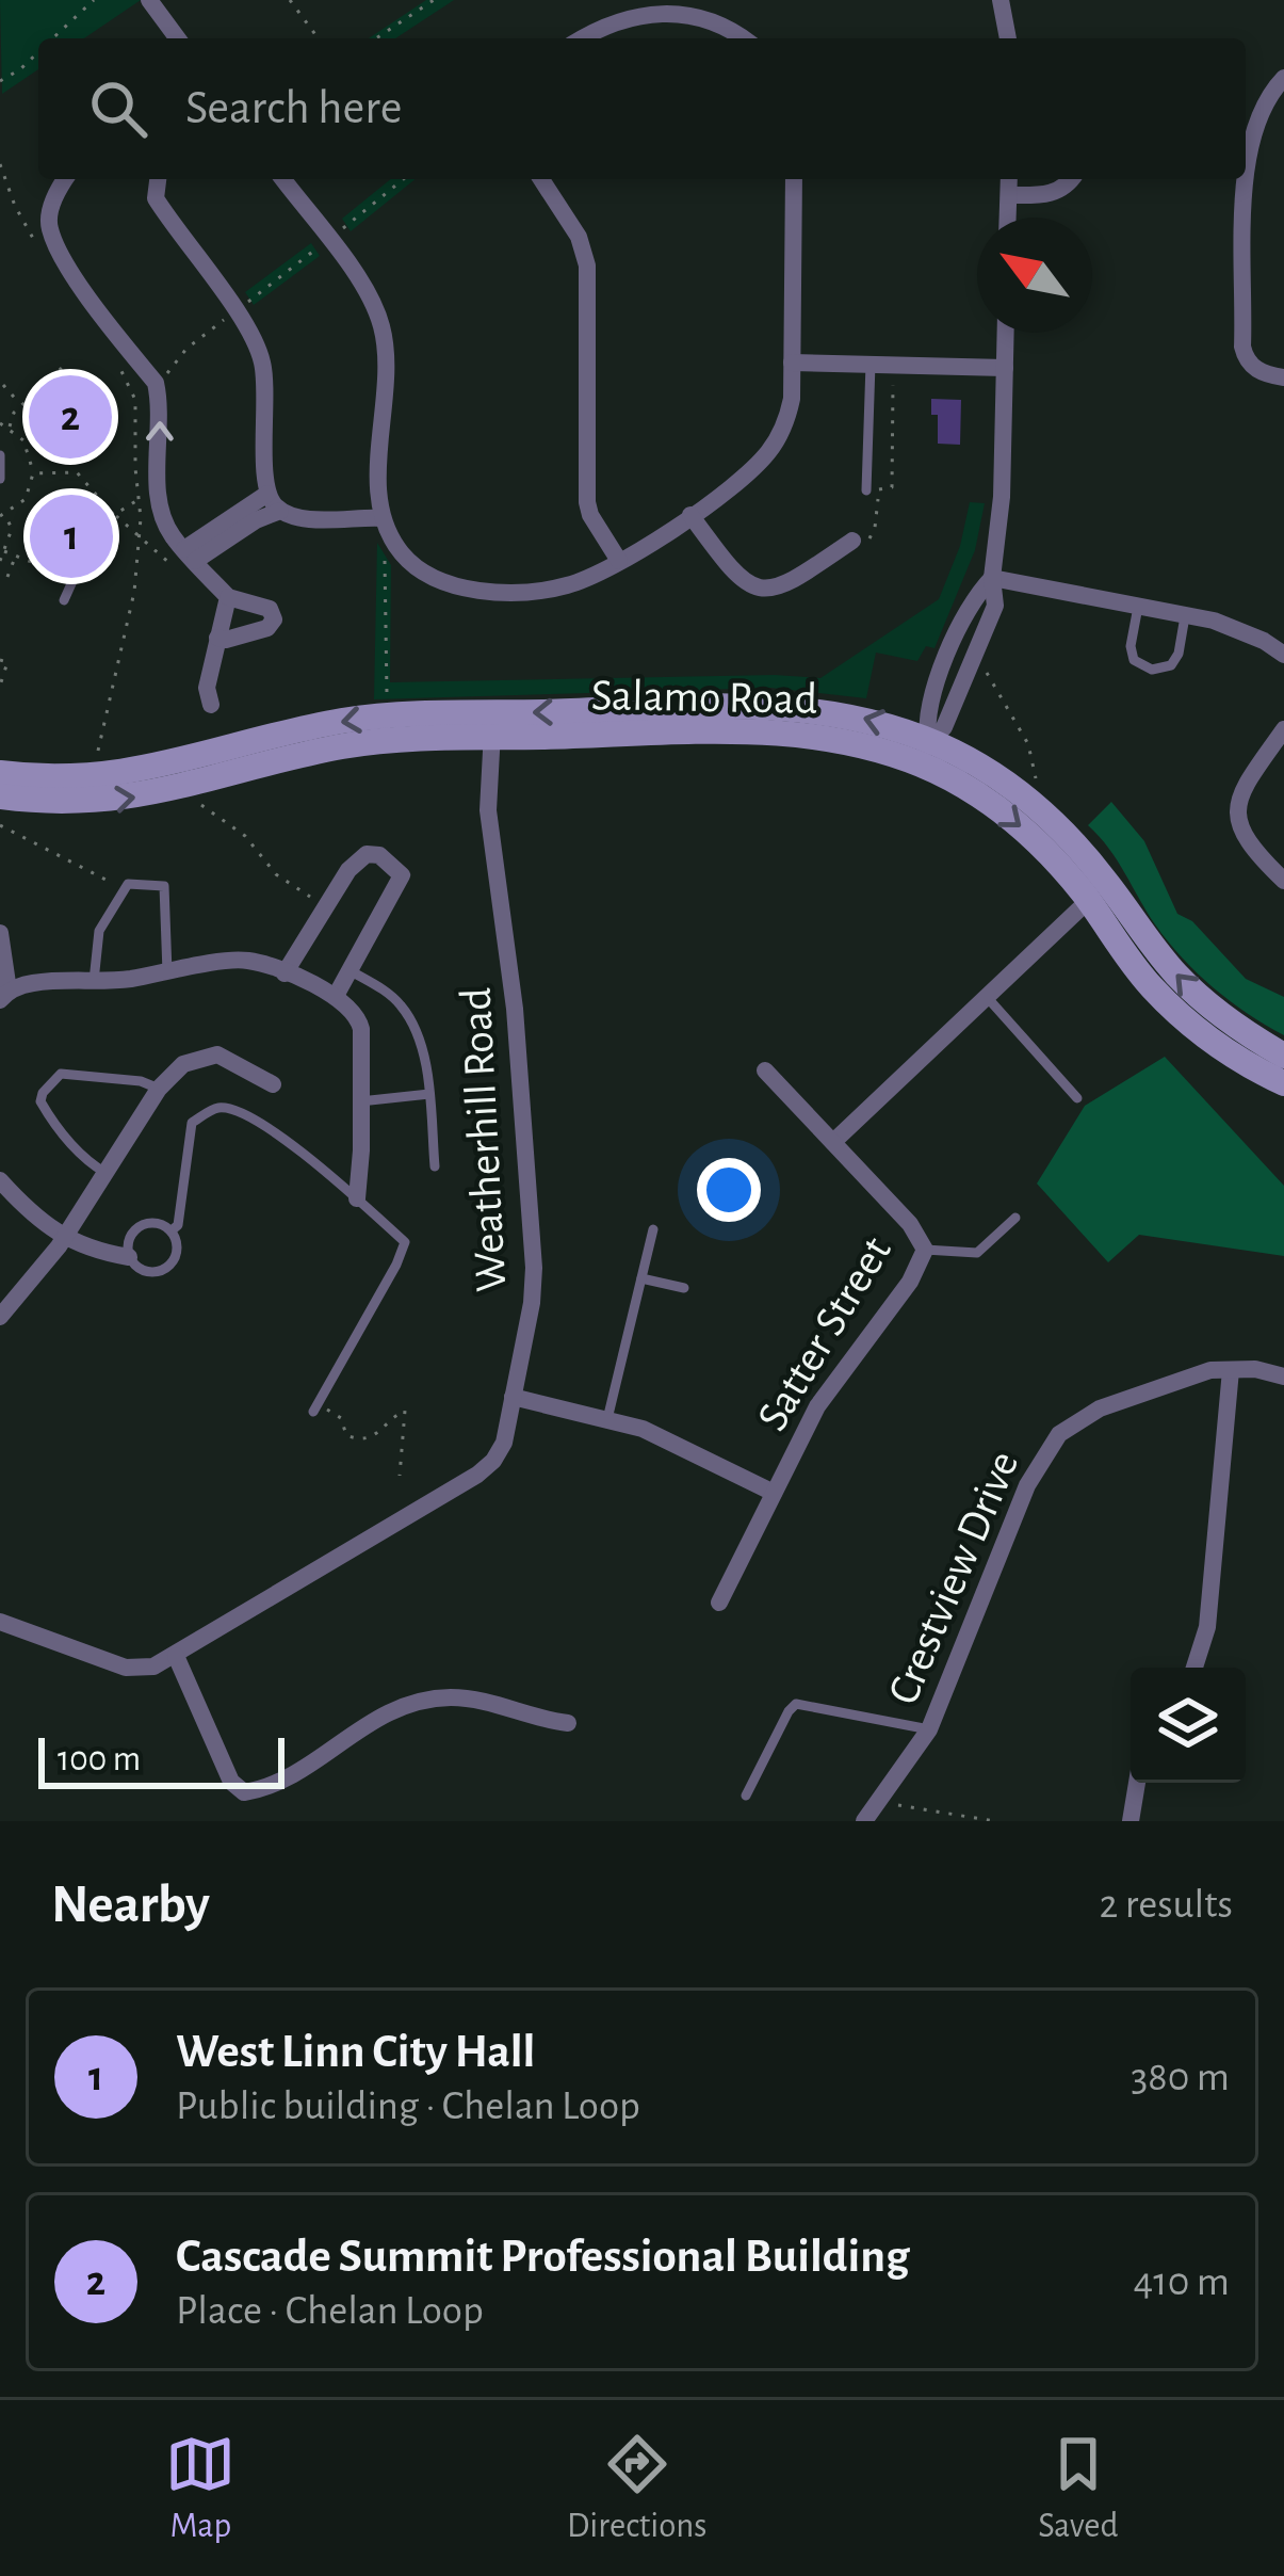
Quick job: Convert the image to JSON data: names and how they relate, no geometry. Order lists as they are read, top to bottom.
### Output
{
  "streets": {
    "main road": ["Salamo Road"],
    "street": ["Weatherhill Road", "Satter Street", "Crestview Drive"]
  },
  "crossings": [
    ["Salamo Road", "Weatherhill Road"]
  ],
  "scale_bar": "100 m",
  "north": "top left",
  "page": {
    "search": "Search here",
    "pins": ["2", "1"],
    "scale": "100 m",
    "heading": ["Nearby", "2 results"],
    "list": [
      {
        "mark": "1",
        "name": "West Linn City Hall",
        "note": "Public building · Chelan Loop",
        "value": "380 m"
      },
      {
        "mark": "2",
        "name": "Cascade Summit Professional Building",
        "note": "Place · Chelan Loop",
        "value": "410 m"
      }
    ],
    "nav": ["Map", "Directions", "Saved"]
  }
}
